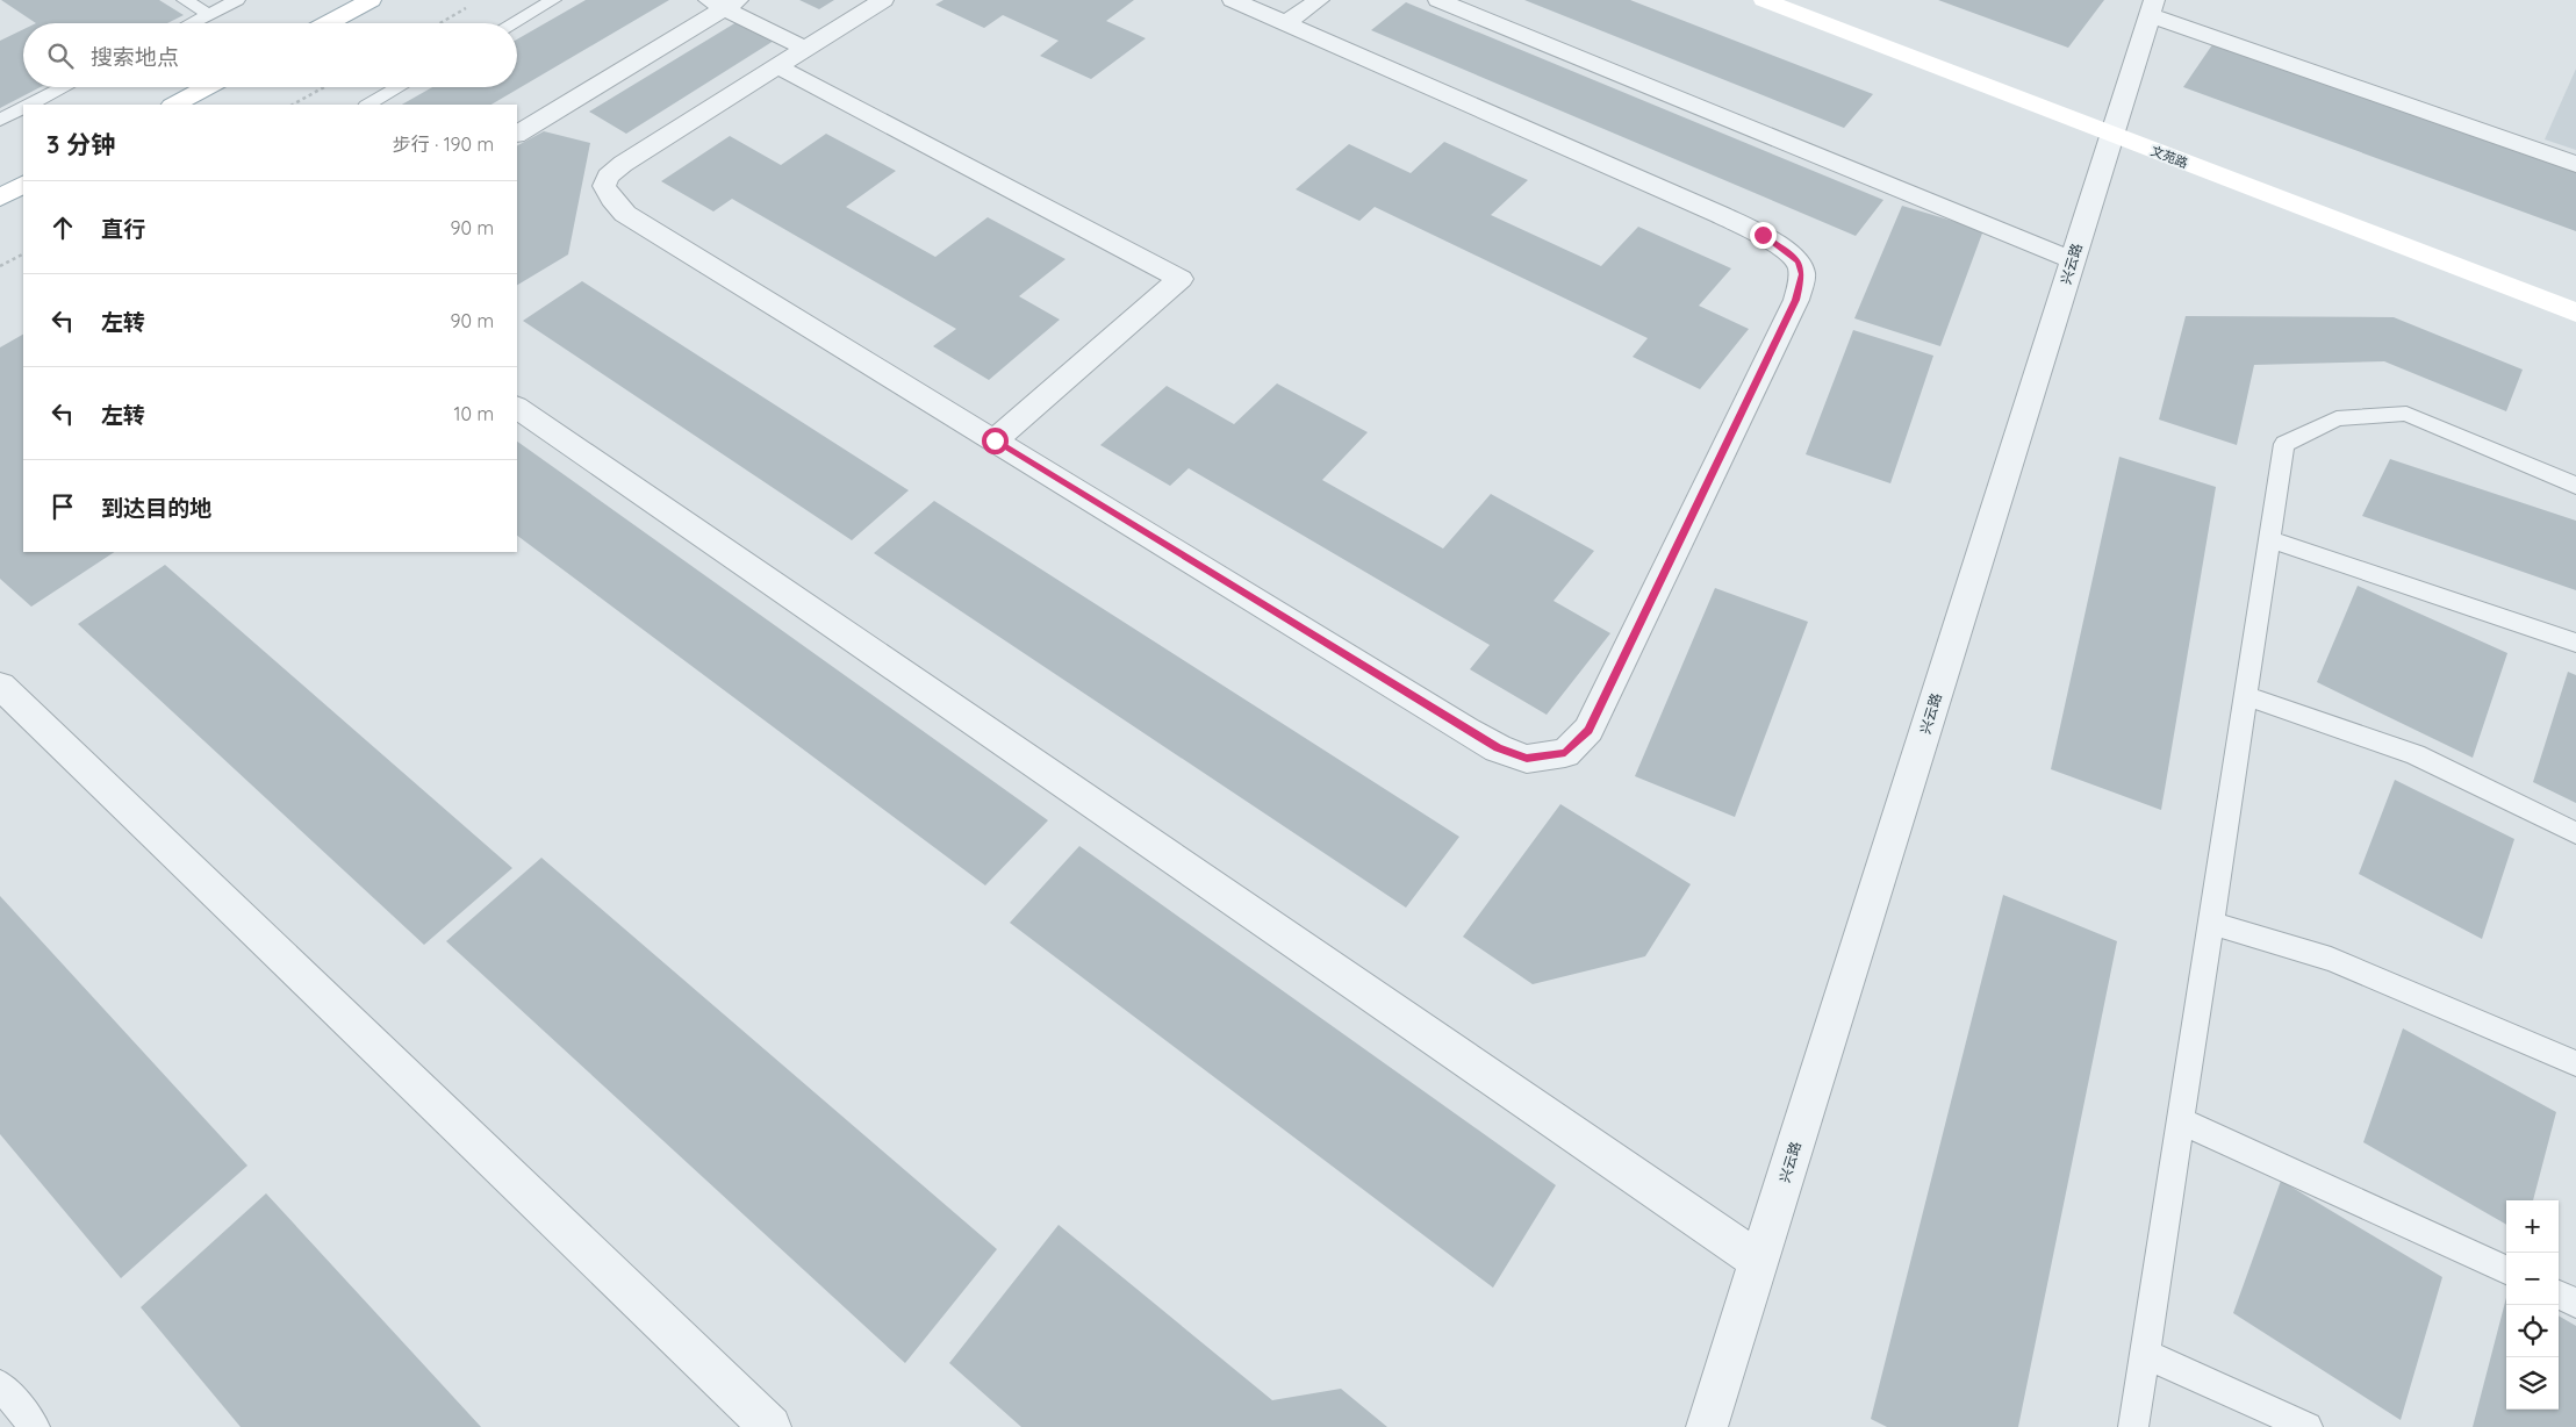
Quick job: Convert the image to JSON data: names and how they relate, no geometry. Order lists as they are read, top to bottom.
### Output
{
  "streets": {
    "main road": ["文苑路"],
    "street": ["兴云路"]
  },
  "crossings": [
    ["文苑路", "兴云路"]
  ],
  "page": {
    "search": "搜索地点",
    "heading": ["3 分钟", "步行 · 190 m"],
    "list": [
      ["直行", "90 m"],
      ["左转", "90 m"],
      ["左转", "10 m"],
      "到达目的地"
    ],
    "map_buttons": ["+", "−"]
  }
}
